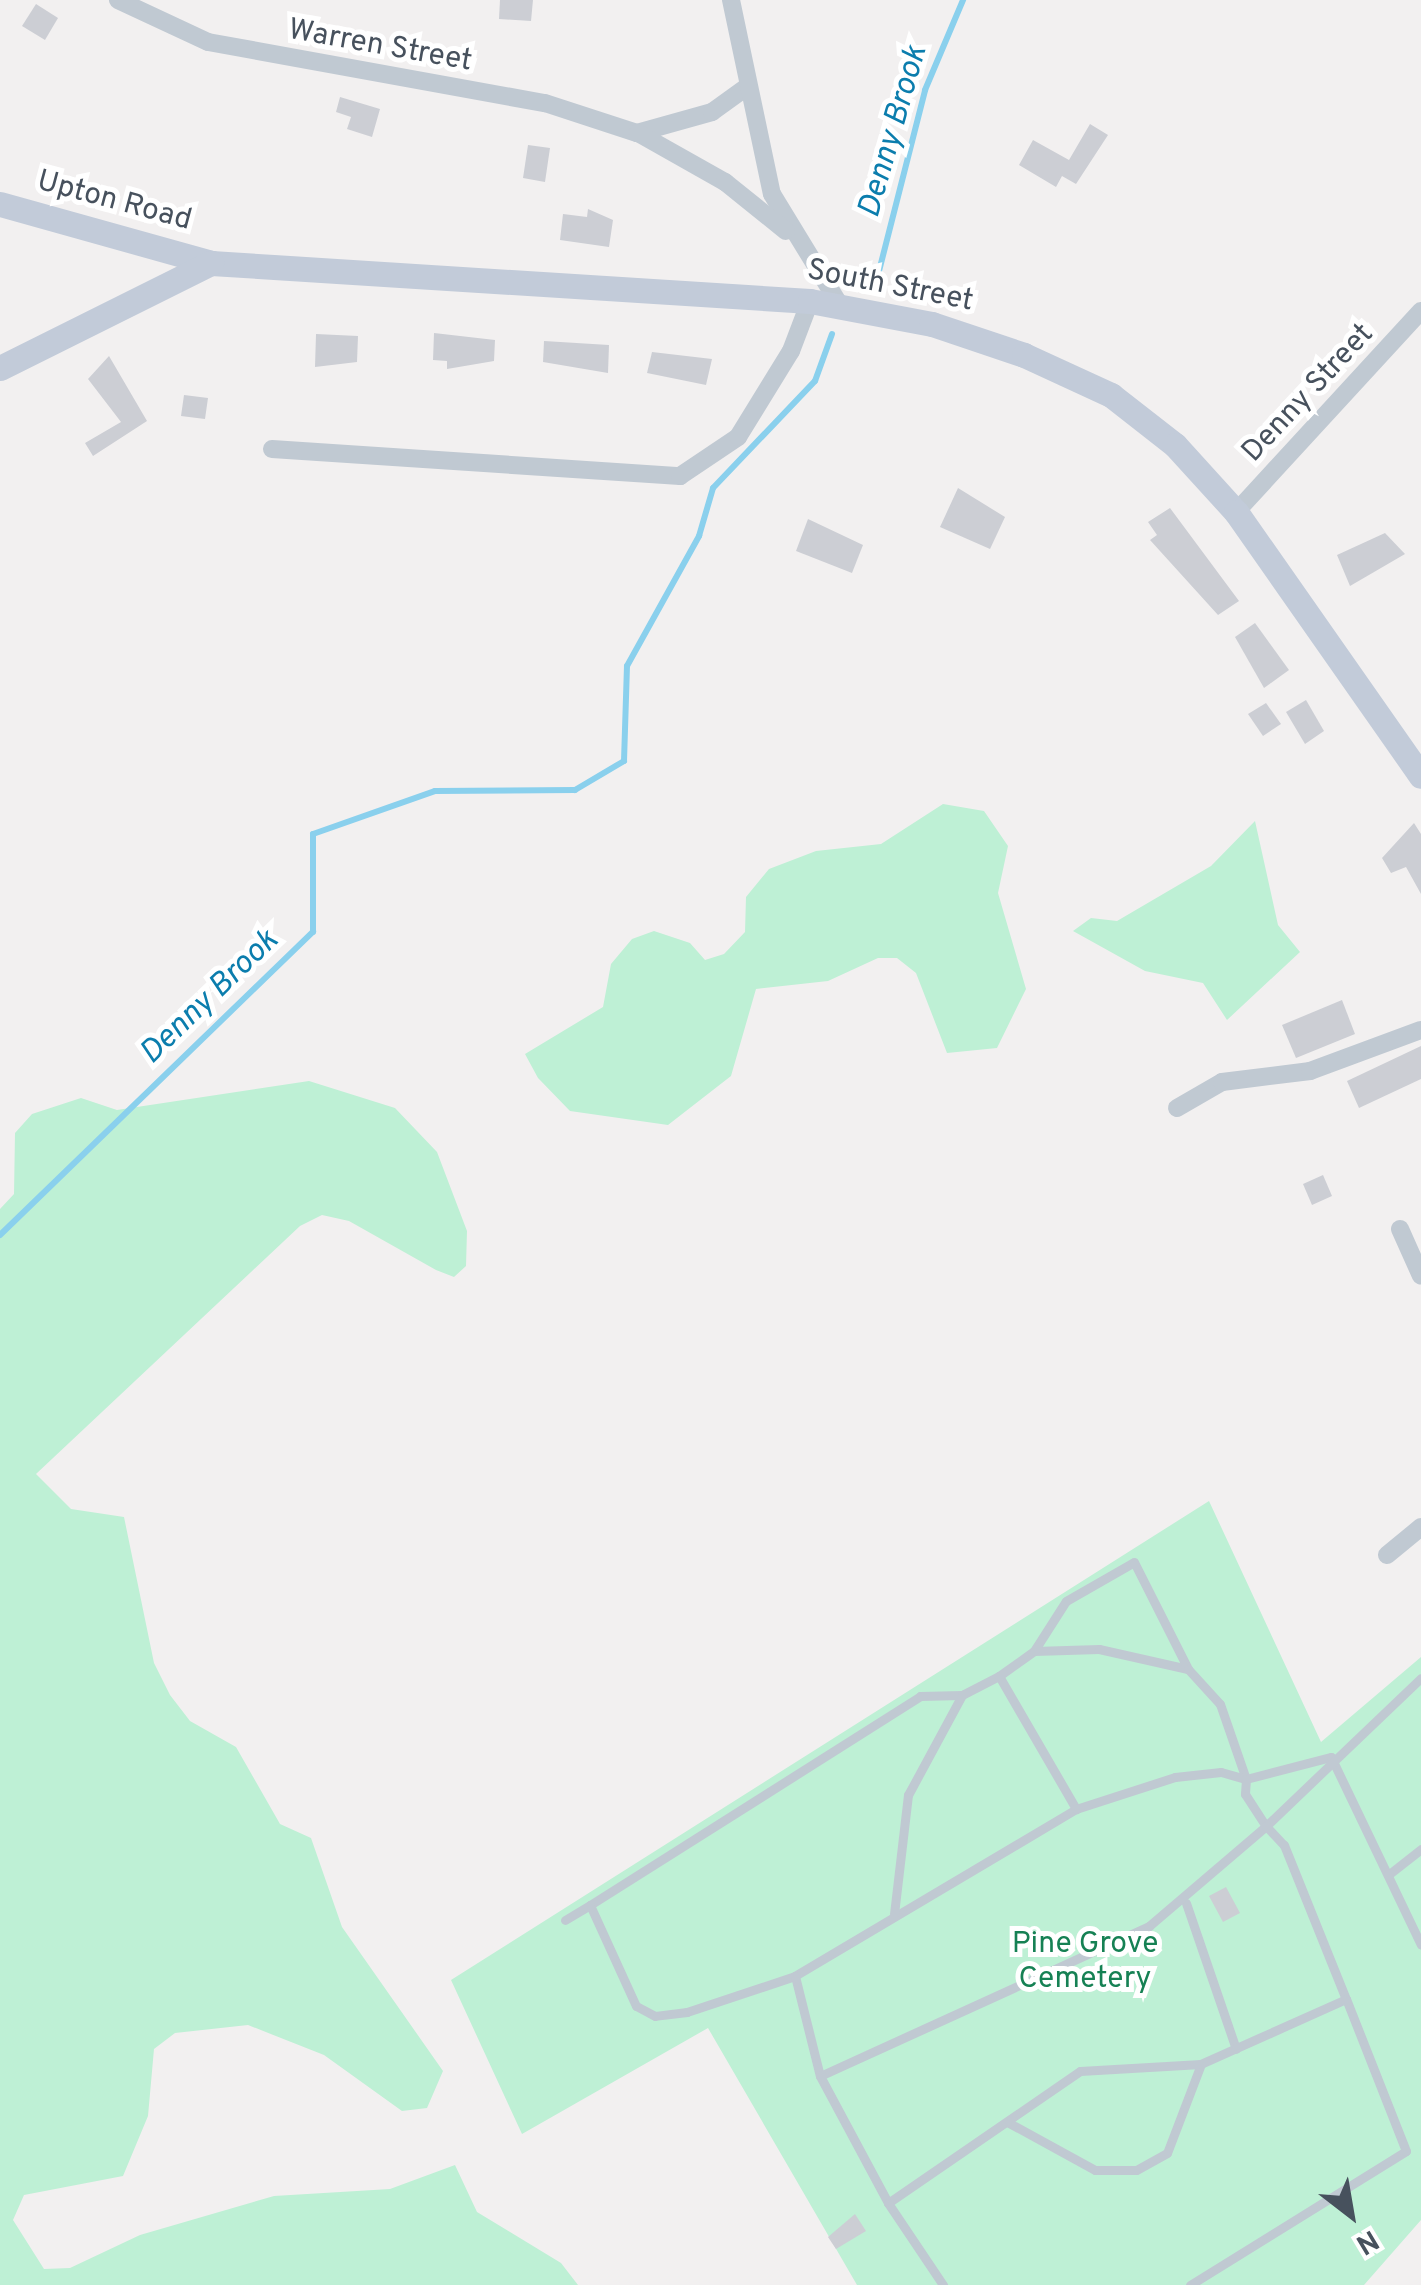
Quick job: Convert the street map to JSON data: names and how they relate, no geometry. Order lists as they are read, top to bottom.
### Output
{
  "streets": {
    "main road": ["Upton Road", "South Street"],
    "street": ["Warren Street", "Denny Street"]
  },
  "crossings": [
    ["Upton Road", "South Street"],
    ["South Street", "Denny Street"]
  ],
  "water": ["Denny Brook"],
  "parks": ["Pine Grove Cemetery"],
  "north": "bottom right"
}
